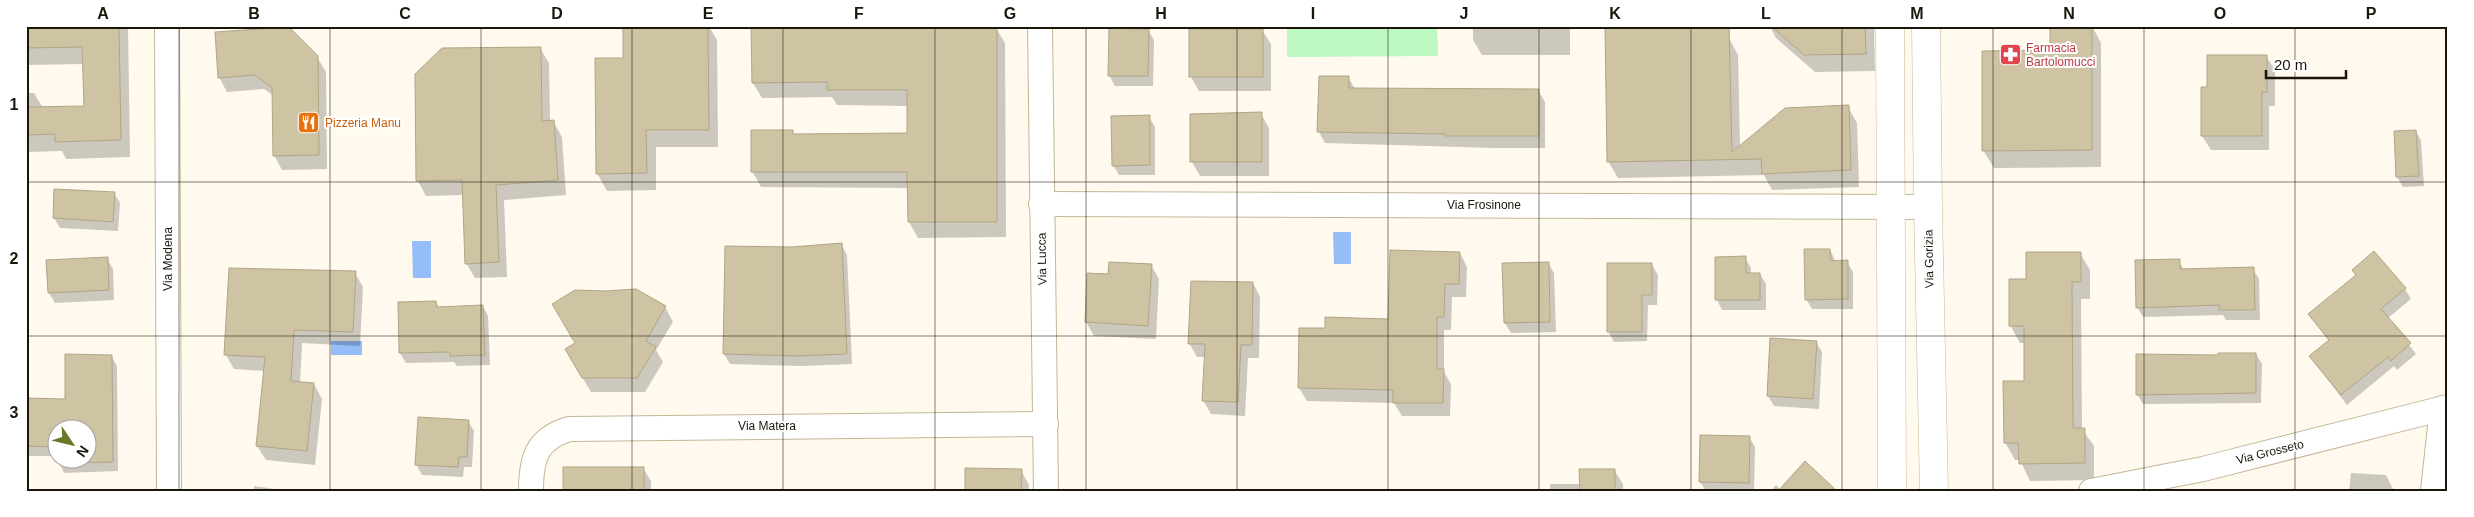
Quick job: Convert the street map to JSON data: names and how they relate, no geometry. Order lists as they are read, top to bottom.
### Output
{
  "streets": {
    "street": [
      "Via Frosinone",
      "Via Modena",
      "Via Lucca",
      "Via Gorizia",
      "Via Matera",
      "Via Grosseto"
    ]
  },
  "crossings": [
    ["Via Frosinone", "Via Lucca"],
    ["Via Frosinone", "Via Gorizia"],
    ["Via Lucca", "Via Matera"]
  ],
  "places": {
    "pharmacy": ["Farmacia Bartolomucci"],
    "restaurant": ["Pizzeria Manu"]
  },
  "scale_bar": "20 m",
  "north": "bottom right",
  "grid": {
    "columns": [
      "A",
      "B",
      "C",
      "D",
      "E",
      "F",
      "G",
      "H",
      "I",
      "J",
      "K",
      "L",
      "M",
      "N",
      "O",
      "P"
    ],
    "rows": ["1", "2", "3"]
  }
}
